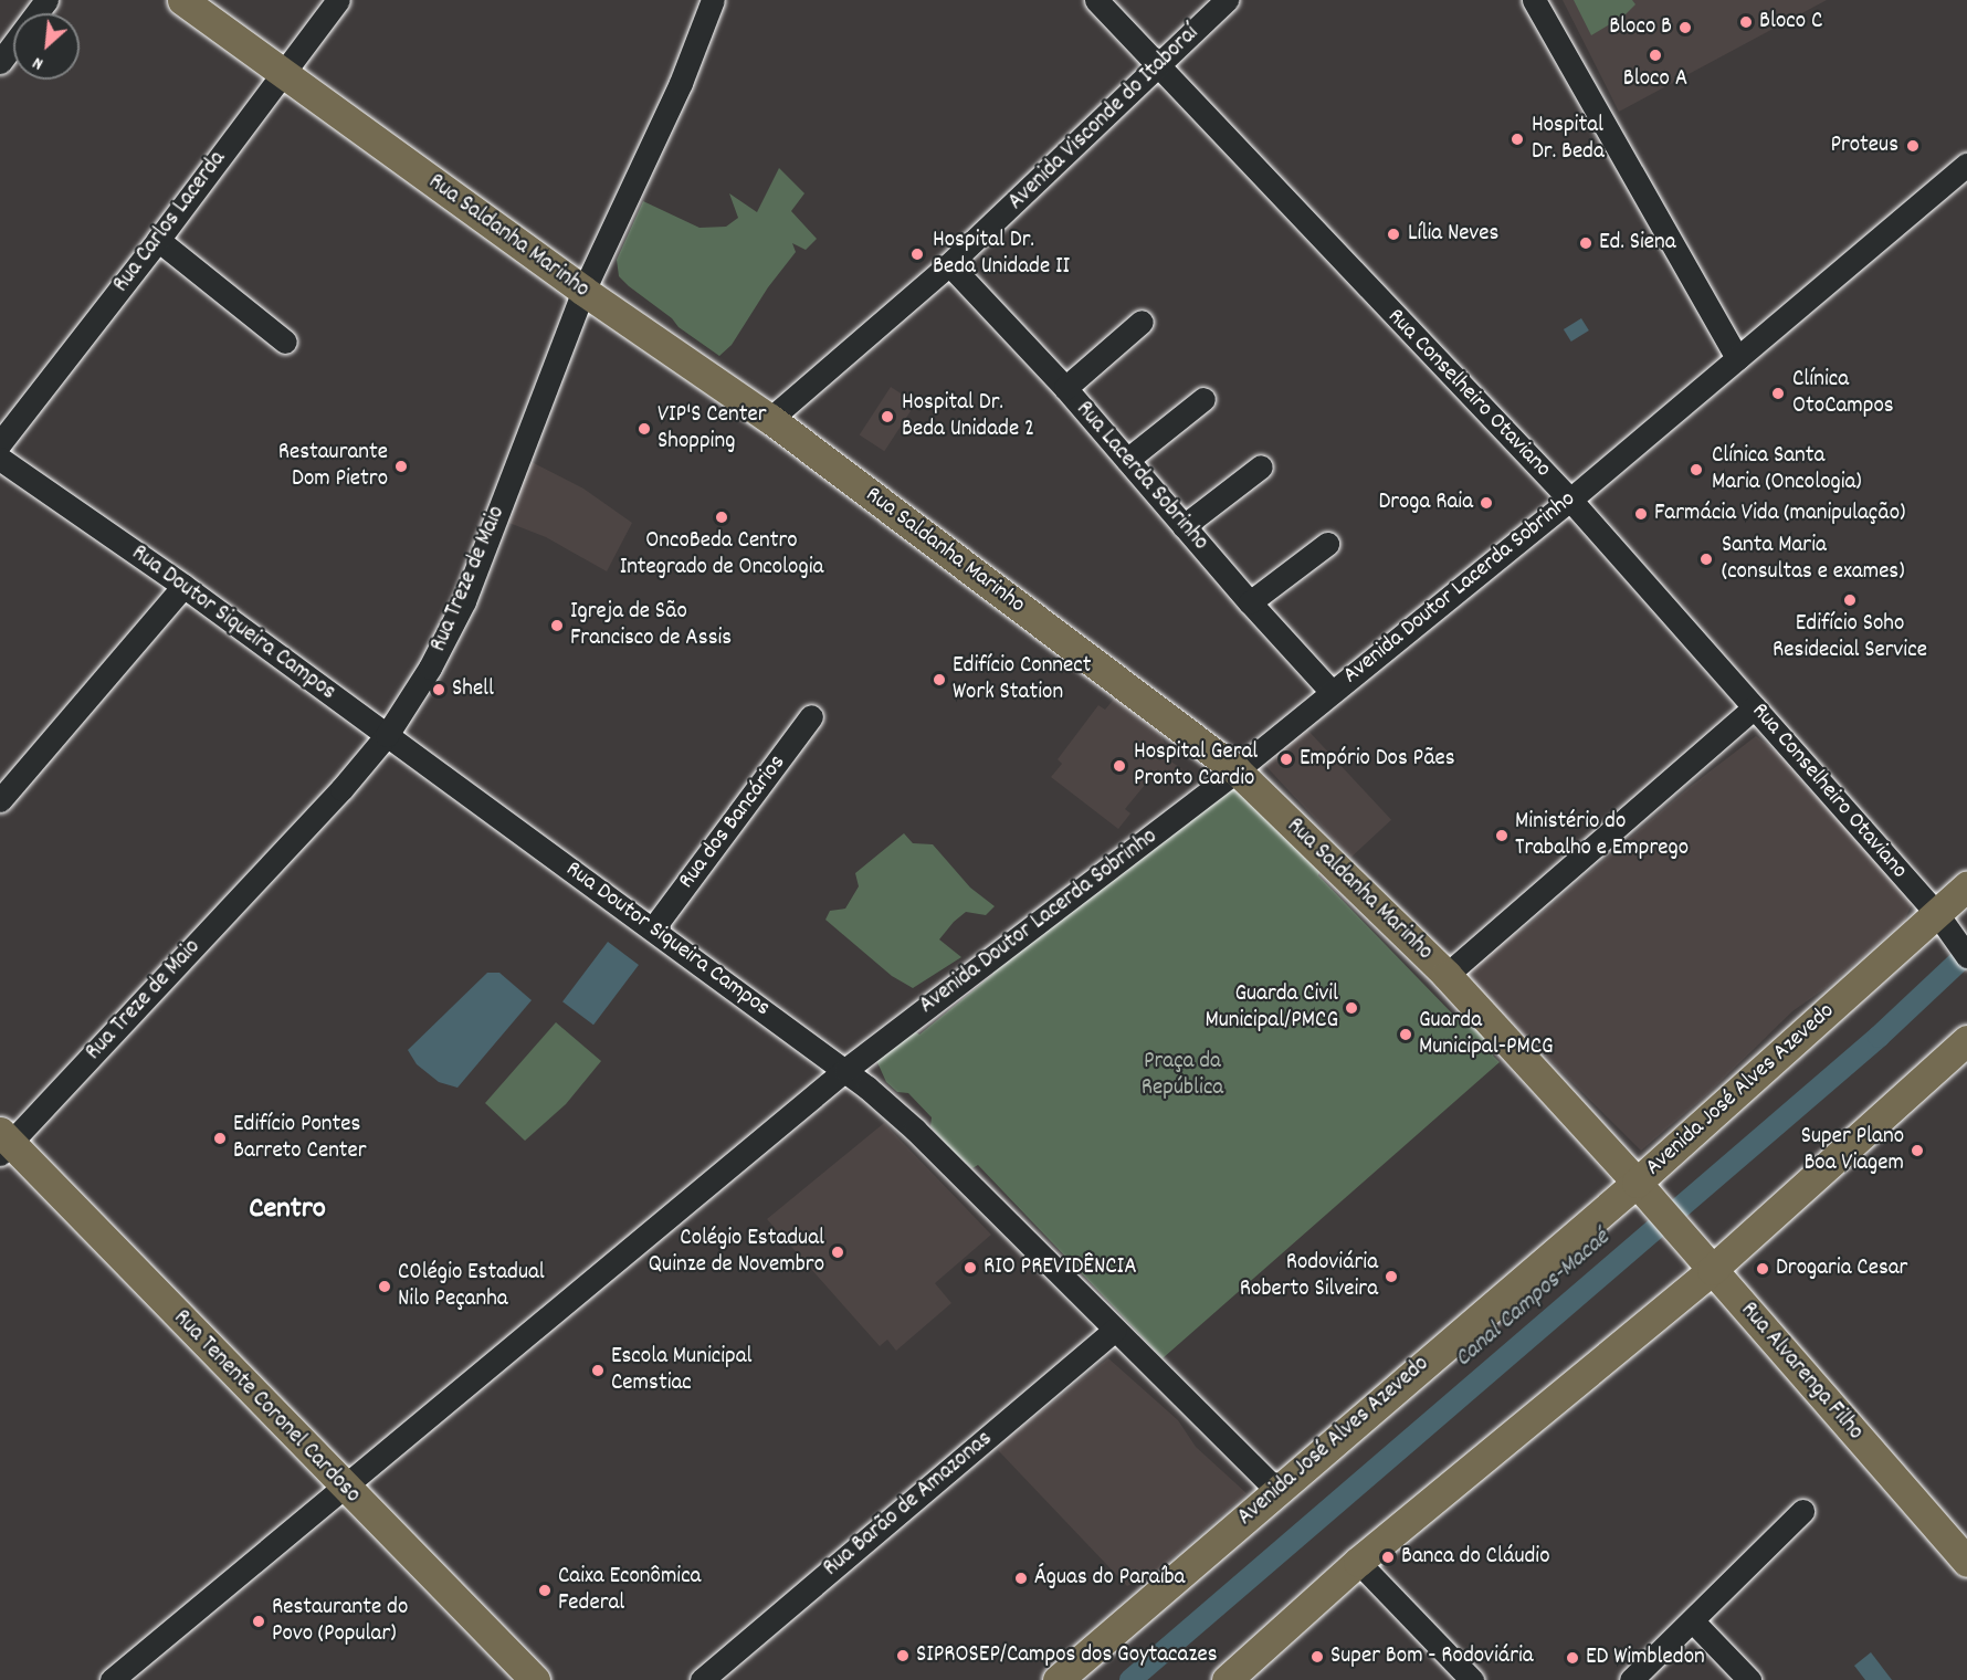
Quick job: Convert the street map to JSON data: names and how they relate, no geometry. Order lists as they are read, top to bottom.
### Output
{
  "streets": {
    "main road": [
      "Rua Saldanha Marinho",
      "Avenida José Alves Azevedo",
      "Rua Alvarenga Filho",
      "Rua Tenente Coronel Cardoso"
    ],
    "street": [
      "Avenida Visconde do Itaboraí",
      "Rua Carlos Lacerda",
      "Rua Conselheiro Otaviano",
      "Rua Lacerda Sobrinho",
      "Rua Treze de Maio",
      "Avenida Doutor Lacerda Sobrinho",
      "Rua Doutor Siqueira Campos",
      "Rua dos Bancários",
      "Rua Barão de Amazonas"
    ]
  },
  "crossings": [
    ["Avenida Visconde do Itaboraí", "Rua Saldanha Marinho"],
    ["Avenida Visconde do Itaboraí", "Rua Conselheiro Otaviano"],
    ["Avenida Visconde do Itaboraí", "Rua Lacerda Sobrinho"],
    ["Rua Carlos Lacerda", "Rua Saldanha Marinho"],
    ["Rua Saldanha Marinho", "Rua Treze de Maio"],
    ["Rua Saldanha Marinho", "Avenida Doutor Lacerda Sobrinho"],
    ["Rua Saldanha Marinho", "Avenida José Alves Azevedo"],
    ["Rua Saldanha Marinho", "Rua Alvarenga Filho"],
    ["Rua Conselheiro Otaviano", "Avenida Doutor Lacerda Sobrinho"],
    ["Rua Conselheiro Otaviano", "Avenida José Alves Azevedo"],
    ["Rua Lacerda Sobrinho", "Avenida Doutor Lacerda Sobrinho"],
    ["Rua Treze de Maio", "Rua Doutor Siqueira Campos"],
    ["Rua Treze de Maio", "Rua Tenente Coronel Cardoso"],
    ["Avenida Doutor Lacerda Sobrinho", "Rua Doutor Siqueira Campos"],
    ["Avenida Doutor Lacerda Sobrinho", "Rua Tenente Coronel Cardoso"],
    ["Rua Doutor Siqueira Campos", "Rua dos Bancários"],
    ["Rua Doutor Siqueira Campos", "Avenida José Alves Azevedo"],
    ["Rua Doutor Siqueira Campos", "Rua Barão de Amazonas"],
    ["Avenida José Alves Azevedo", "Rua Alvarenga Filho"]
  ],
  "districts": ["Centro"],
  "water": ["Canal Campos-Macaé"],
  "parks": ["Praça da República"],
  "places": [
    "Bloco C",
    "Bloco B",
    "Bloco A",
    "Hospital Dr. Beda",
    "Proteus",
    "Lília Neves",
    "Ed. Siena",
    "Hospital Dr. Beda Unidade II",
    "Clínica OtoCampos",
    "Hospital Dr. Beda Unidade 2",
    "VIP'S Center Shopping",
    "Restaurante Dom Pietro",
    "Clínica Santa Maria (Oncologia)",
    "Droga Raia",
    "Farmácia Vida (manipulação)",
    "OncoBeda Centro Integrado de Oncologia",
    "Santa Maria (consultas e exames)",
    "Edifício Soho Residecial Service",
    "Igreja de São Francisco de Assis",
    "Edifício Connect Work Station",
    "Shell",
    "Empório Dos Pães",
    "Hospital Geral Pronto Cardio",
    "Ministério do Trabalho e Emprego",
    "Guarda Civil Municipal/PMCG",
    "Guarda Municipal-PMCG",
    "Edifício Pontes Barreto Center",
    "Super Plano Boa Viagem",
    "Colégio Estadual Quinze de Novembro",
    "RIO PREVIDÊNCIA",
    "Drogaria Cesar",
    "Rodoviária Roberto Silveira",
    "C0légio Estadual Nilo Peçanha",
    "Escola Municipal Cemstiac",
    "Banca do Cláudio",
    "Águas do Paraíba",
    "Caixa Econômica Federal",
    "Restaurante do Povo (Popular)",
    "SIPROSEP/Campos dos Goytacazes",
    "Super Bom - Rodoviária",
    "ED Wimbledon"
  ],
  "north": "bottom left"
}
